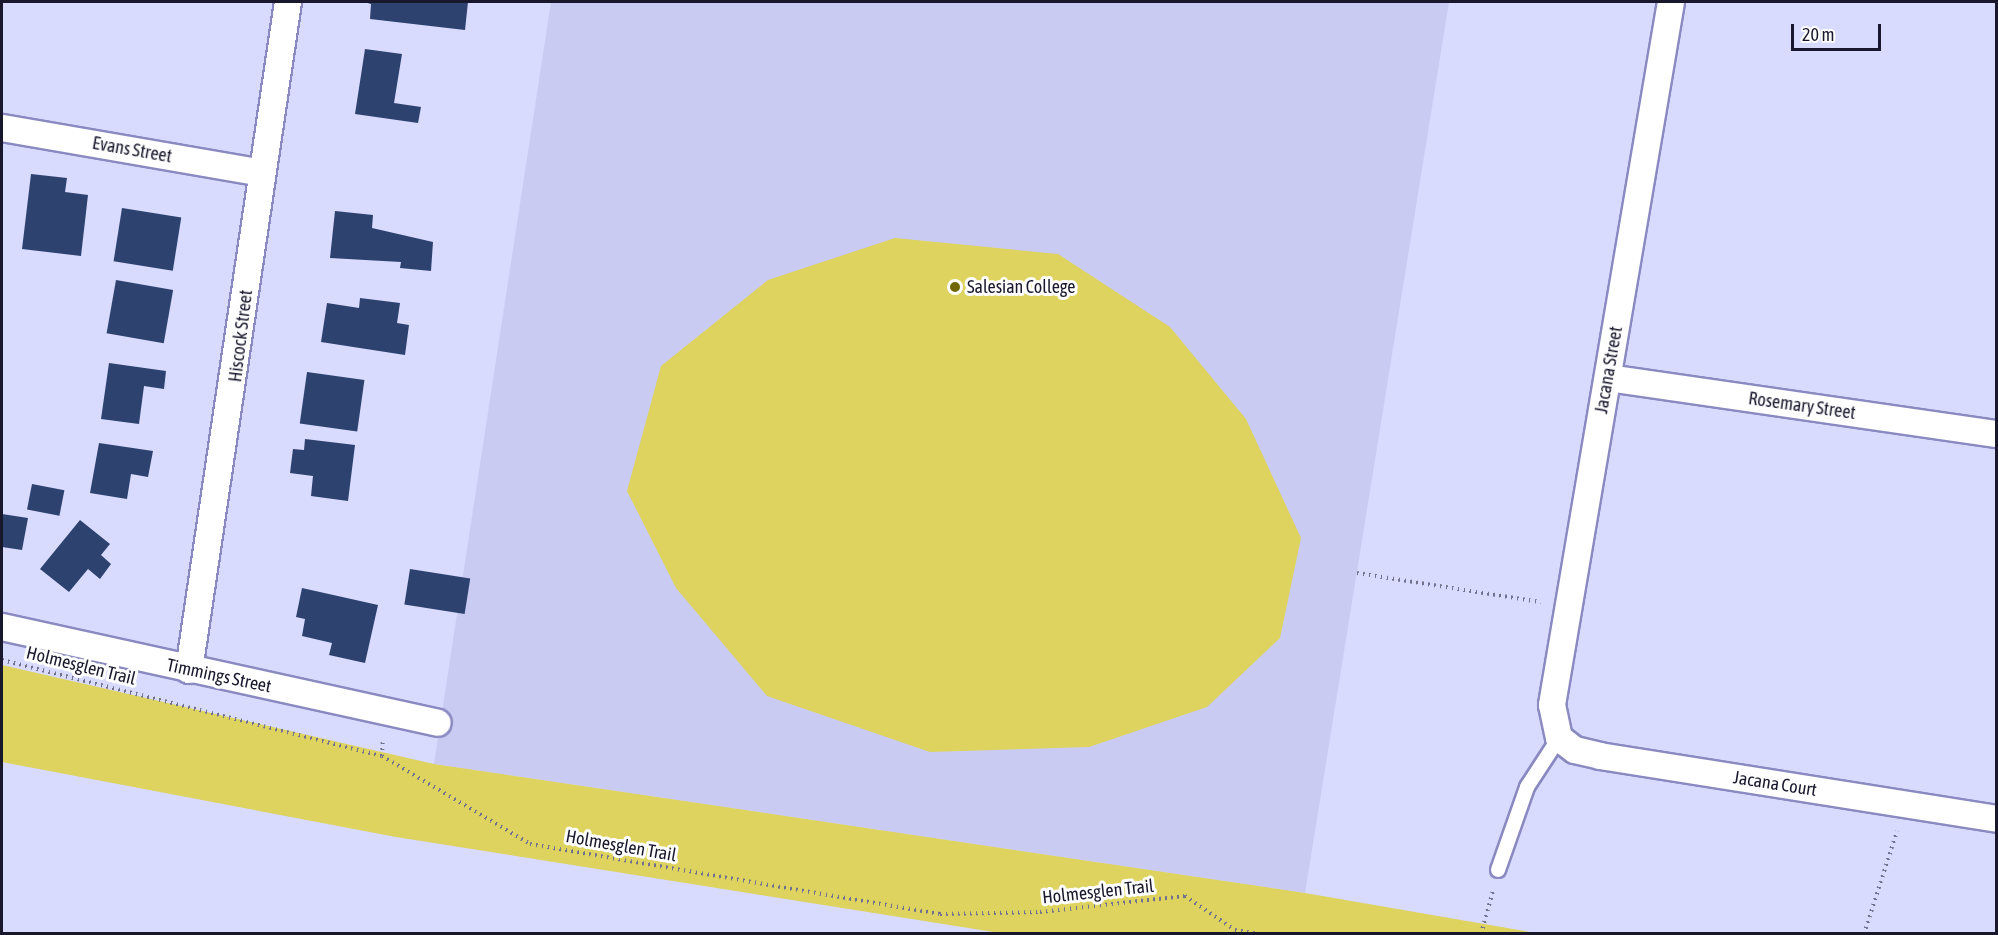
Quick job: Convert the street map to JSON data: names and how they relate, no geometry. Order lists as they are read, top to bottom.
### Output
{
  "streets": {
    "street": [
      "Evans Street",
      "Hiscock Street",
      "Jacana Street",
      "Rosemary Street",
      "Timmings Street",
      "Jacana Court"
    ],
    "path": ["Holmesglen Trail"]
  },
  "crossings": [
    ["Evans Street", "Hiscock Street"],
    ["Hiscock Street", "Timmings Street"],
    ["Jacana Street", "Rosemary Street"],
    ["Jacana Street", "Jacana Court"]
  ],
  "places": ["Salesian College"],
  "scale_bar": "20 m"
}
